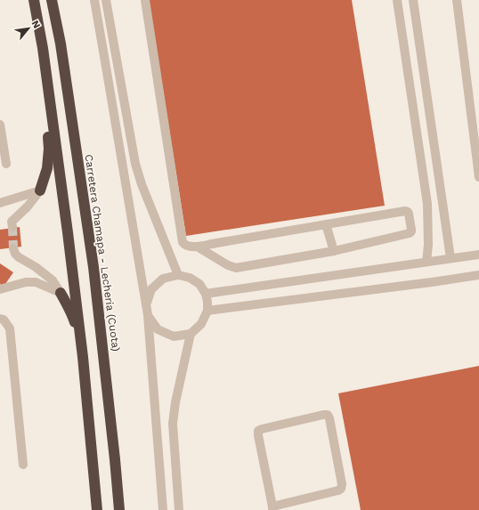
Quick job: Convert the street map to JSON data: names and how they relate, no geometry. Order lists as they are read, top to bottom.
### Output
{
  "streets": {
    "highway": ["Carretera Chamapa - Lechería (Cuota)"]
  },
  "north": "top right"
}
